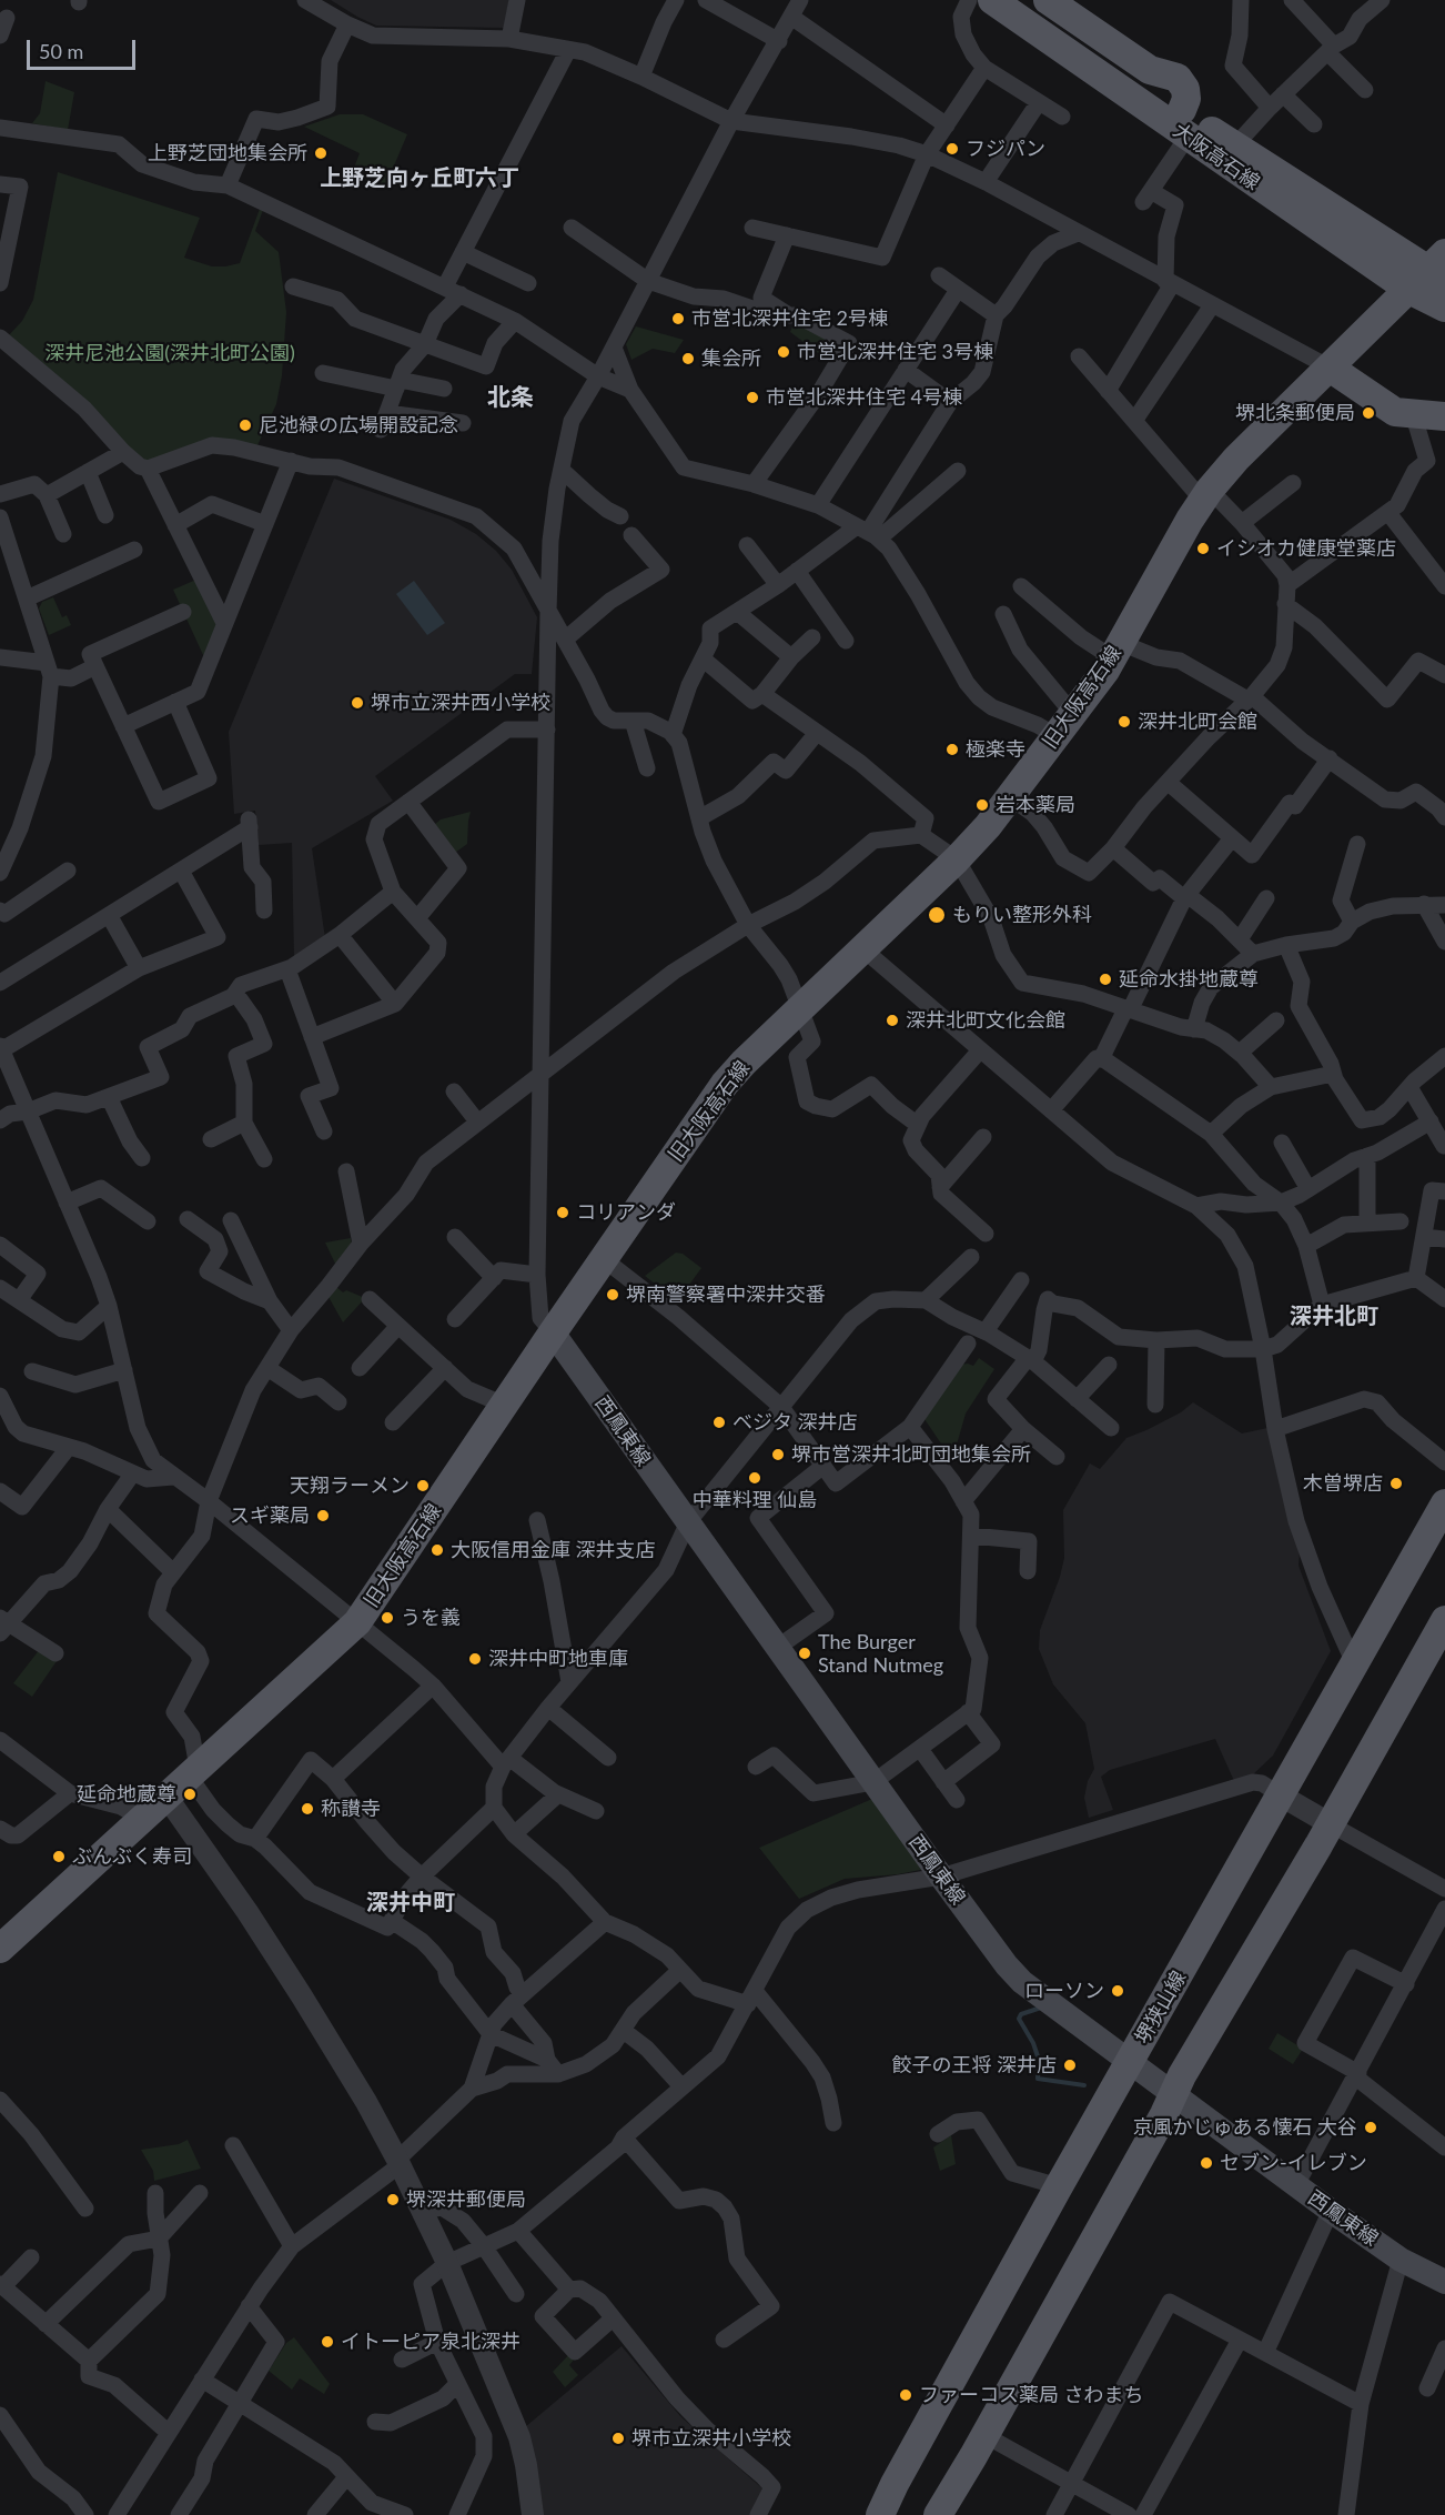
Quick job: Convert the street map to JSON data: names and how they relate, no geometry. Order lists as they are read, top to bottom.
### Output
{
  "streets": {
    "main road": [
      "大阪高石線",
      "旧大阪高石線",
      "西鳳東線",
      "堺狭山線"
    ]
  },
  "crossings": [
    ["大阪高石線", "旧大阪高石線"],
    ["旧大阪高石線", "西鳳東線"],
    ["西鳳東線", "堺狭山線"]
  ],
  "districts": [
    "上野芝向ヶ丘町六丁",
    "北条",
    "深井北町",
    "深井中町"
  ],
  "parks": ["深井尼池公園(深井北町公園)"],
  "places": [
    "フジパン",
    "上野芝団地集会所",
    "市営北深井住宅 2号棟",
    "市営北深井住宅 3号棟",
    "集会所",
    "市営北深井住宅 4号棟",
    "堺北条郵便局",
    "尼池緑の広場開設記念",
    "イシオカ健康堂薬店",
    "堺市立深井西小学校",
    "深井北町会館",
    "極楽寺",
    "岩本薬局",
    "もりい整形外科",
    "延命水掛地蔵尊",
    "深井北町文化会館",
    "コリアンダ",
    "堺南警察署中深井交番",
    "ベジタ 深井店",
    "堺市営深井北町団地集会所",
    "中華料理 仙島",
    "木曽堺店",
    "天翔ラーメン",
    "スギ薬局",
    "大阪信用金庫 深井支店",
    "うを義",
    "The Burger Stand Nutmeg",
    "深井中町地車庫",
    "延命地蔵尊",
    "称讃寺",
    "ぶんぶく寿司",
    "ローソン",
    "餃子の王将 深井店",
    "京風かじゅある懐石 大谷",
    "セブン-イレブン",
    "堺深井郵便局",
    "イトーピア泉北深井",
    "ファーコス薬局 さわまち",
    "堺市立深井小学校"
  ],
  "scale_bar": "50 m"
}
